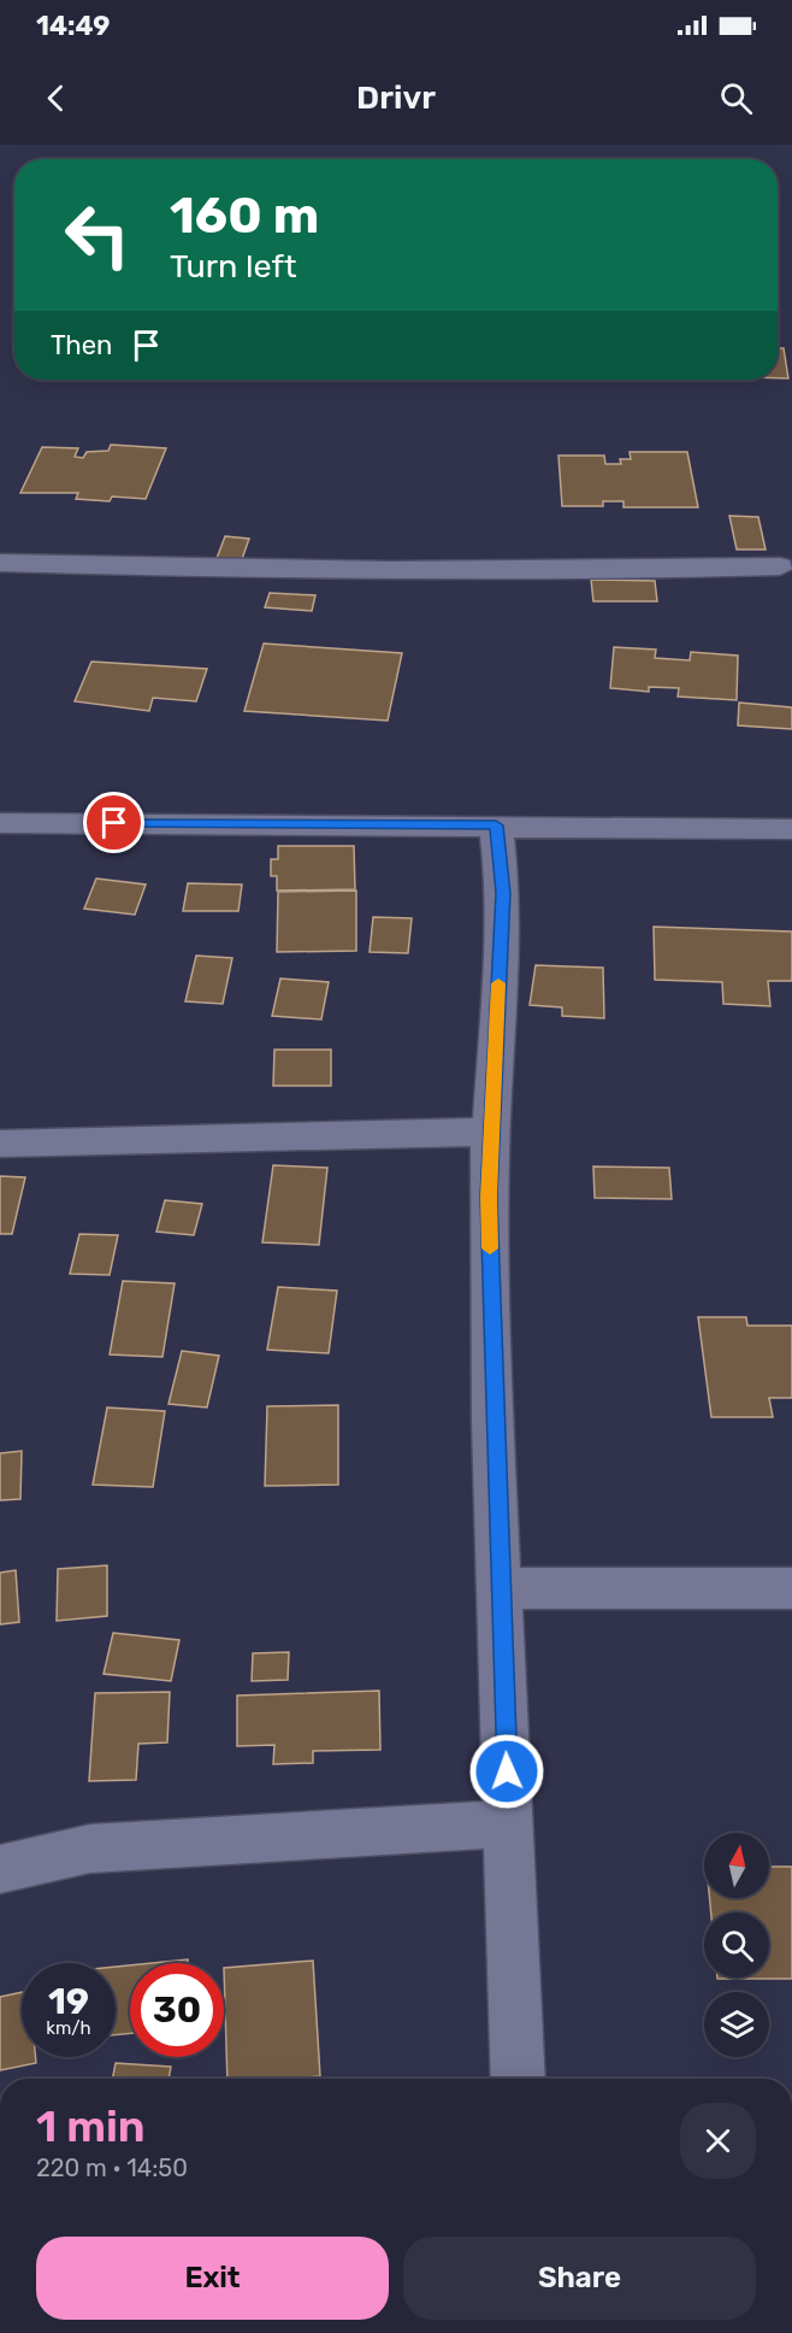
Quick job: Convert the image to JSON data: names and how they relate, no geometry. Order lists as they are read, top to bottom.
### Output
{
  "north": "top",
  "page": {
    "status": "14:49",
    "header": "Drivr",
    "turn": ["160 m", "Turn left"],
    "then": "Then",
    "speed": "19 km/h",
    "limit": "30",
    "heading": ["1 min", "220 m · 14:50"],
    "buttons": ["Exit", "Share"]
  }
}
